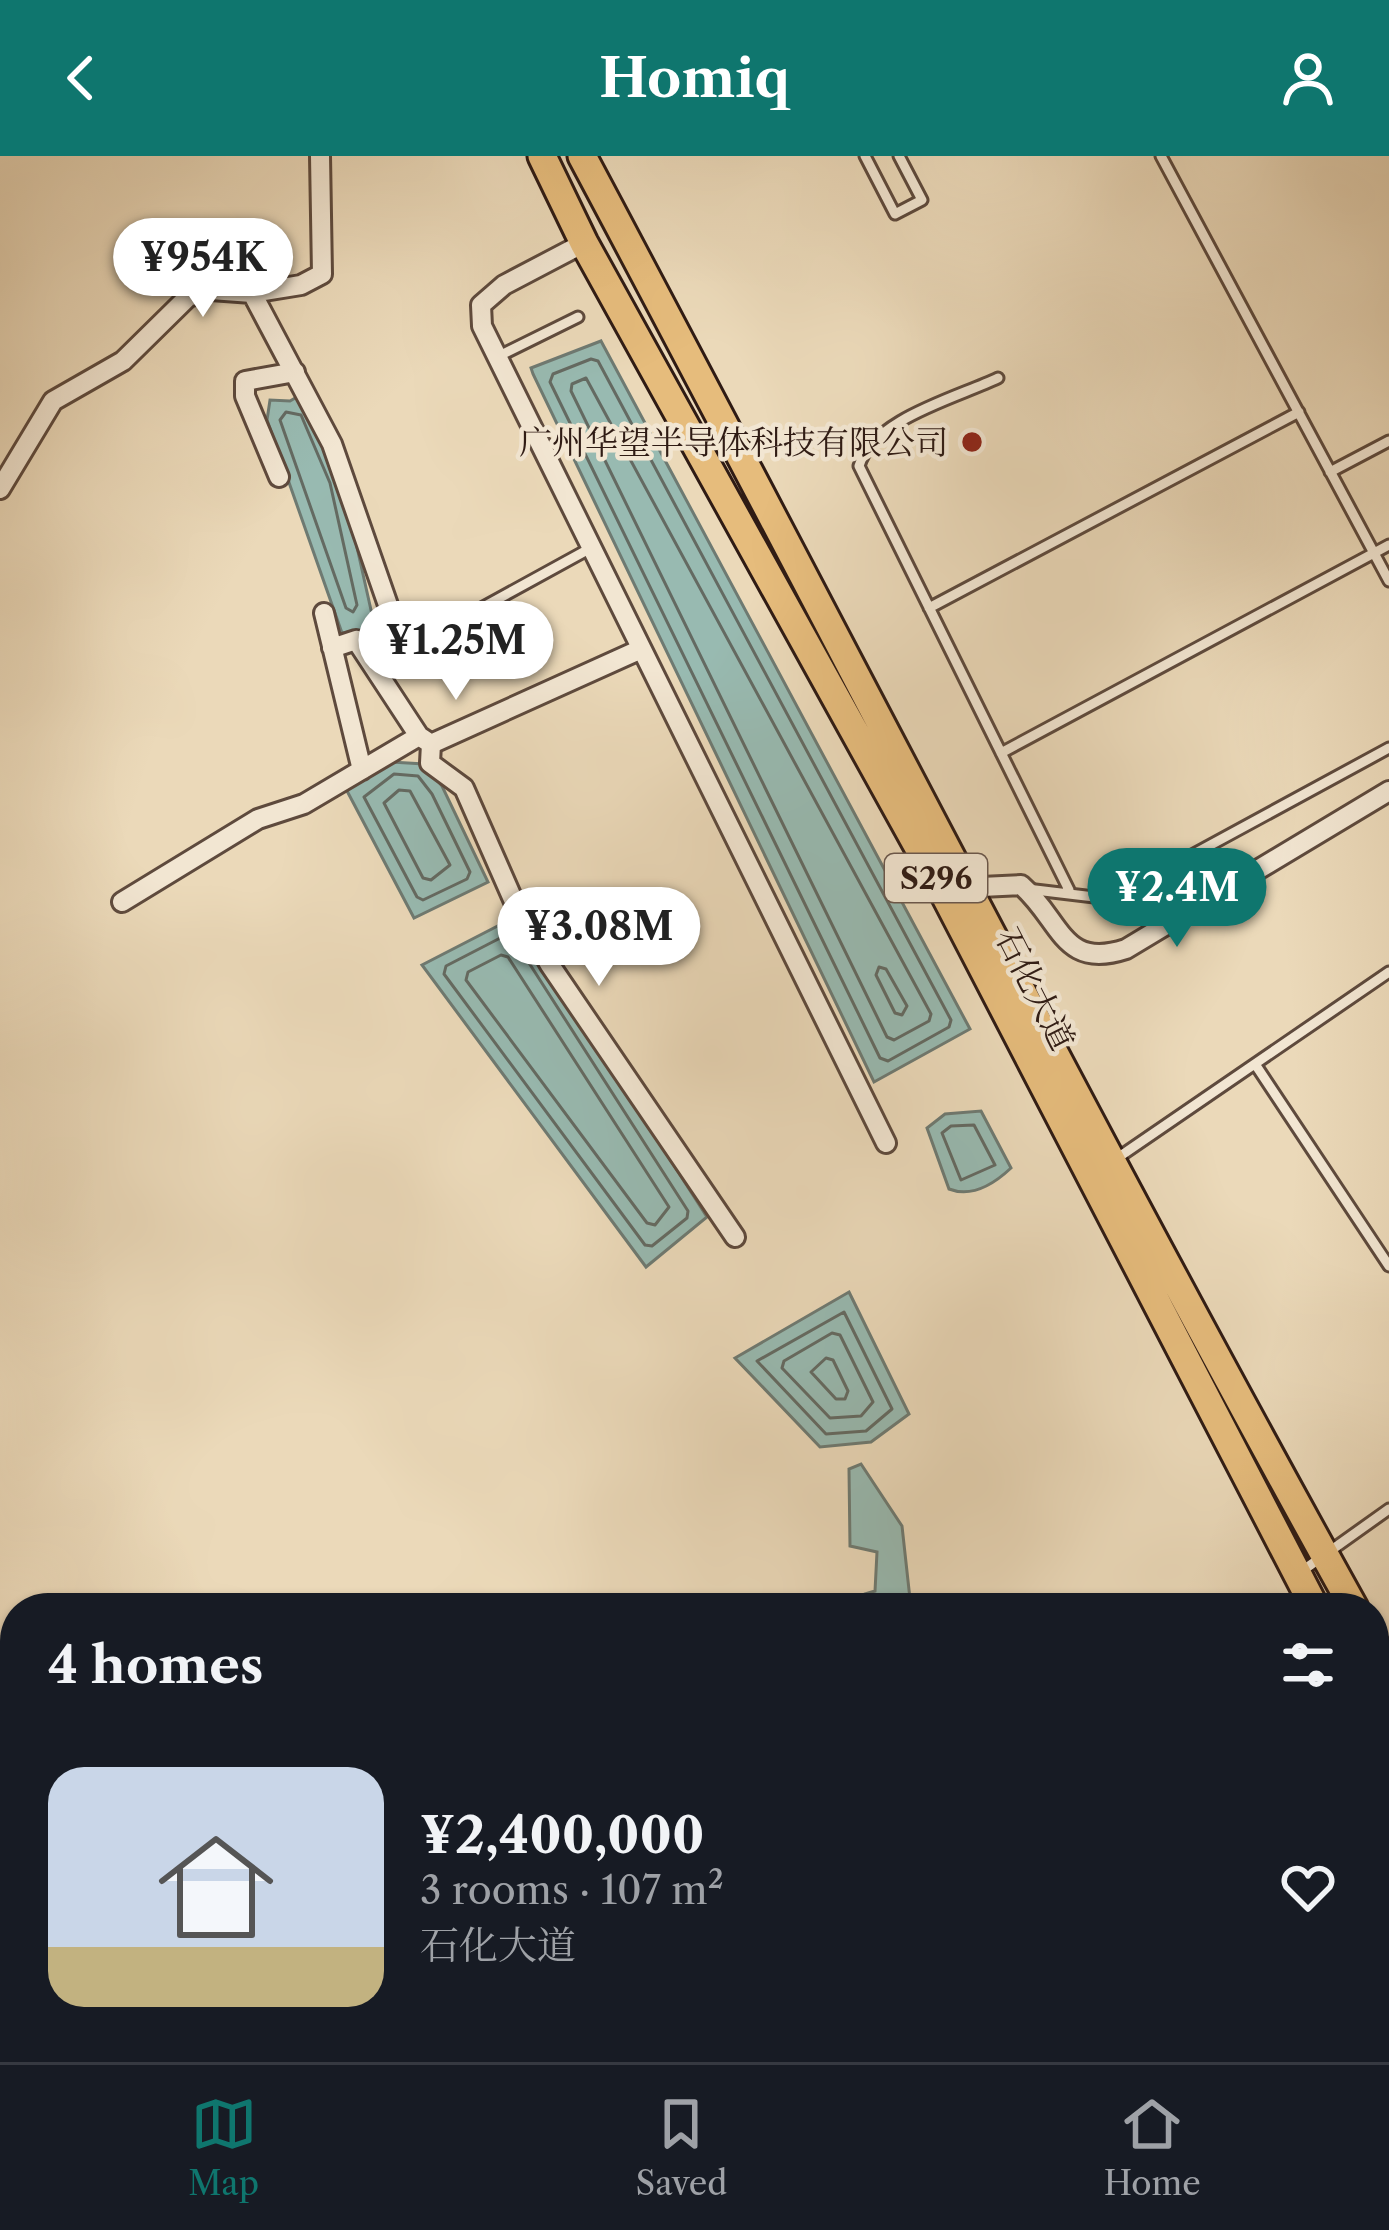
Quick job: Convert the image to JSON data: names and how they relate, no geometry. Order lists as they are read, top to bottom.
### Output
{
  "streets": {
    "main road": ["S296", "石化大道"]
  },
  "places": ["广州华望半导体科技有限公司"],
  "page": {
    "header": "Homiq",
    "price": [
      "¥954K",
      "¥1.25M",
      "¥2.4M",
      "¥3.08M"
    ],
    "heading": "4 homes",
    "list": [
      {
        "name": "¥2,400,000",
        "note": "3 rooms · 107 m² · 石化大道"
      }
    ],
    "tabs": ["Map", "Saved", "Home"]
  }
}
